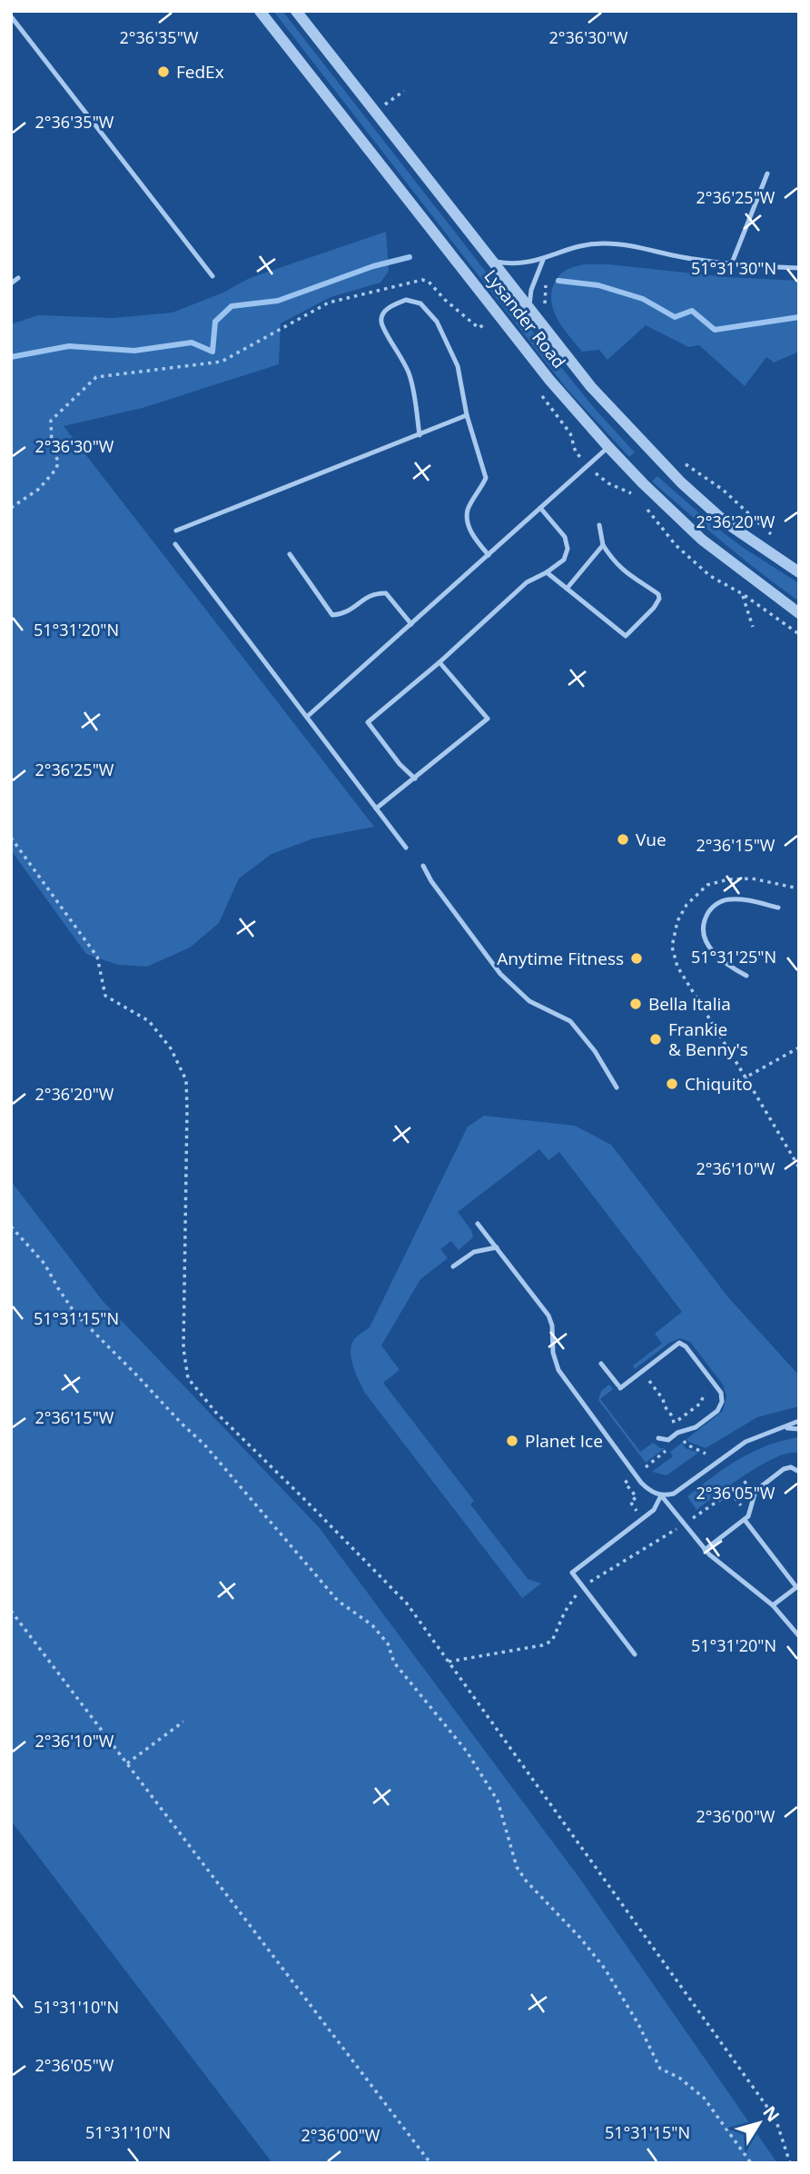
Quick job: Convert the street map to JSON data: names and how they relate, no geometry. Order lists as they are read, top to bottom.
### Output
{
  "streets": {
    "street": ["Lysander Road"]
  },
  "places": [
    "FedEx",
    "Vue",
    "Anytime Fitness",
    "Bella Italia",
    "Frankie & Benny's",
    "Chiquito",
    "Planet Ice"
  ],
  "north": "top right",
  "coordinates": [
    "2°36'35\"W",
    "2°36'30\"W",
    "2°36'25\"W",
    "51°31'30\"N",
    "2°36'20\"W",
    "51°31'20\"N",
    "2°36'15\"W",
    "51°31'25\"N",
    "2°36'10\"W",
    "51°31'15\"N",
    "2°36'05\"W",
    "2°36'00\"W",
    "51°31'10\"N"
  ]
}
